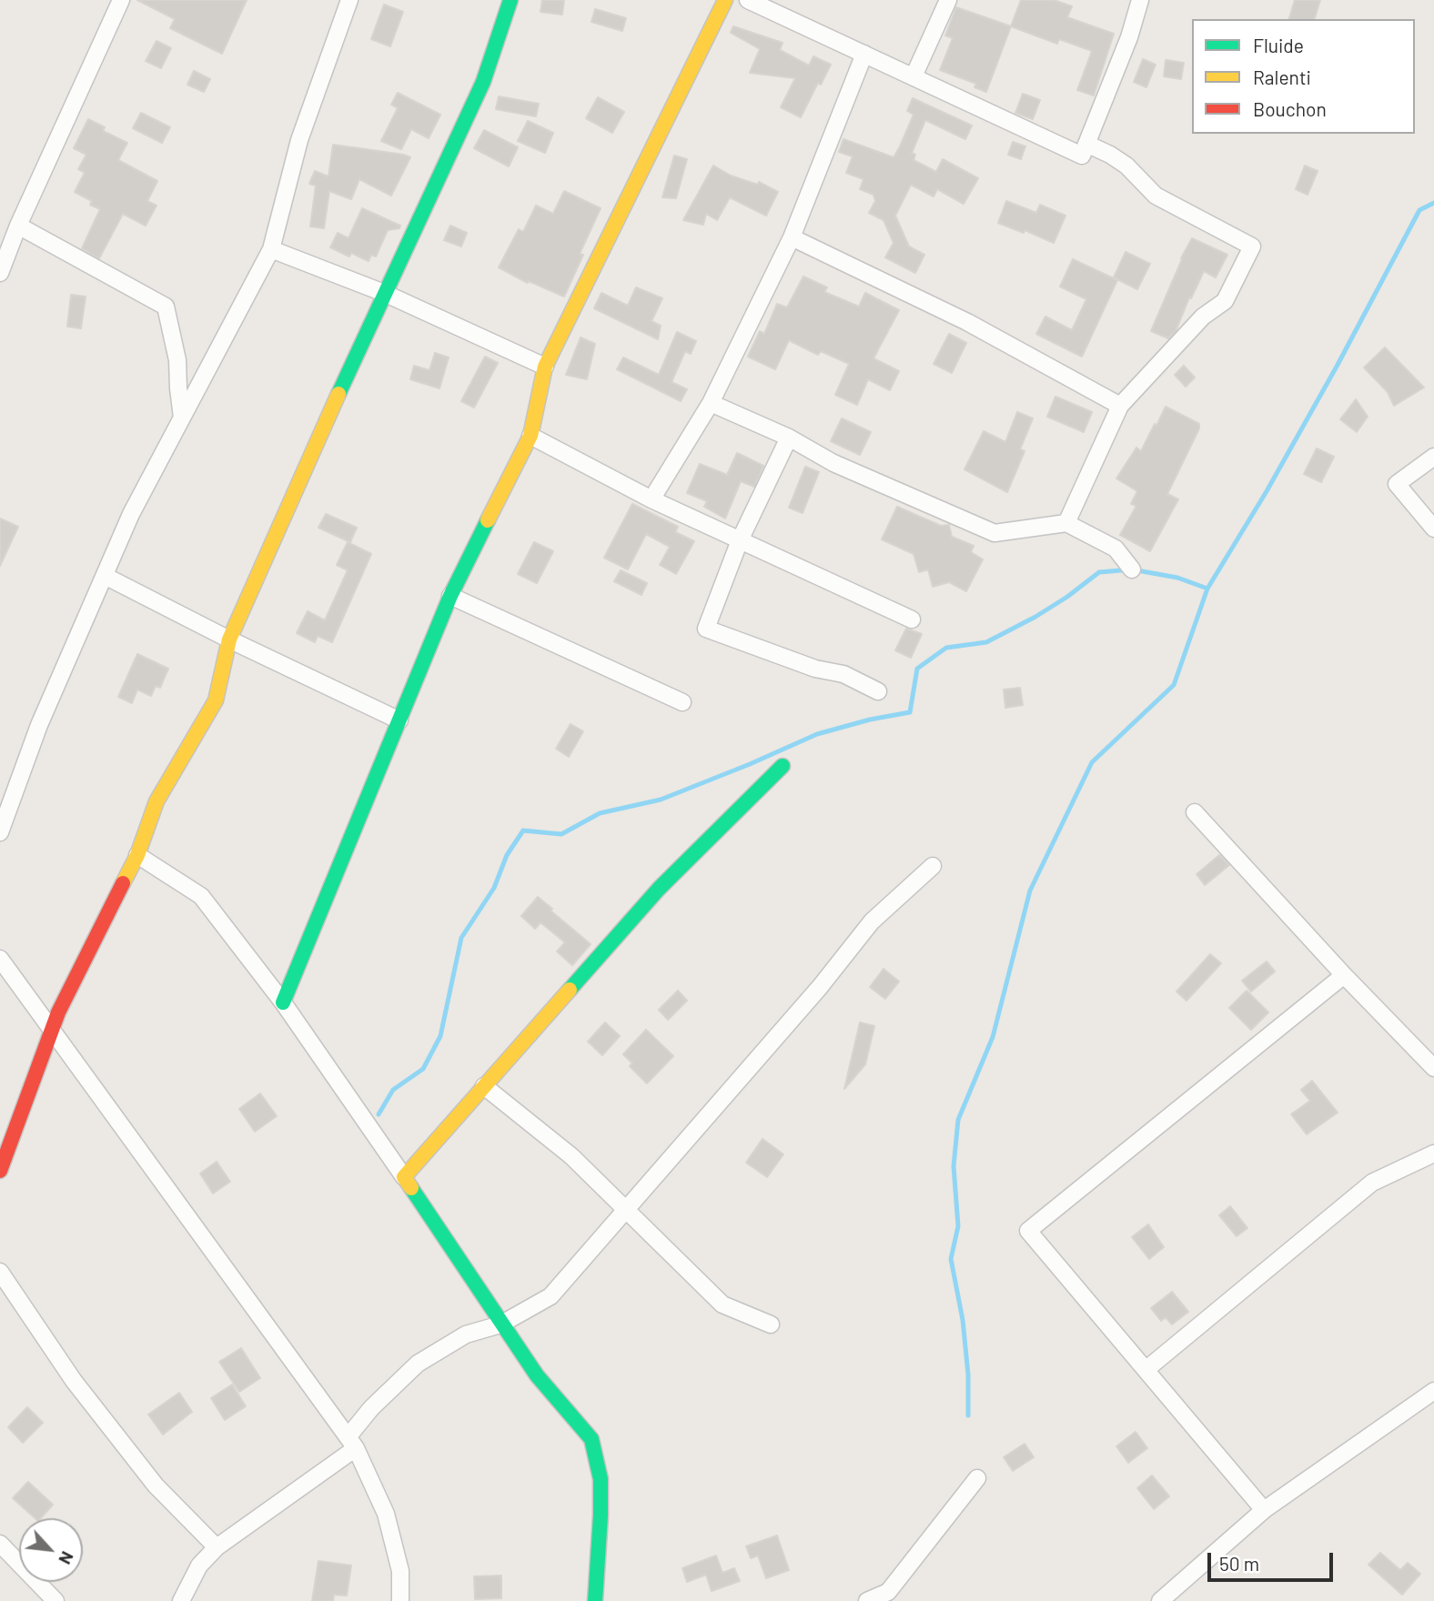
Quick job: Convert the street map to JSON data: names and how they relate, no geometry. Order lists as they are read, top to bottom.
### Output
{
  "legend": ["Fluide", "Ralenti", "Bouchon"],
  "scale_bar": "50 m",
  "north": "bottom right"
}
